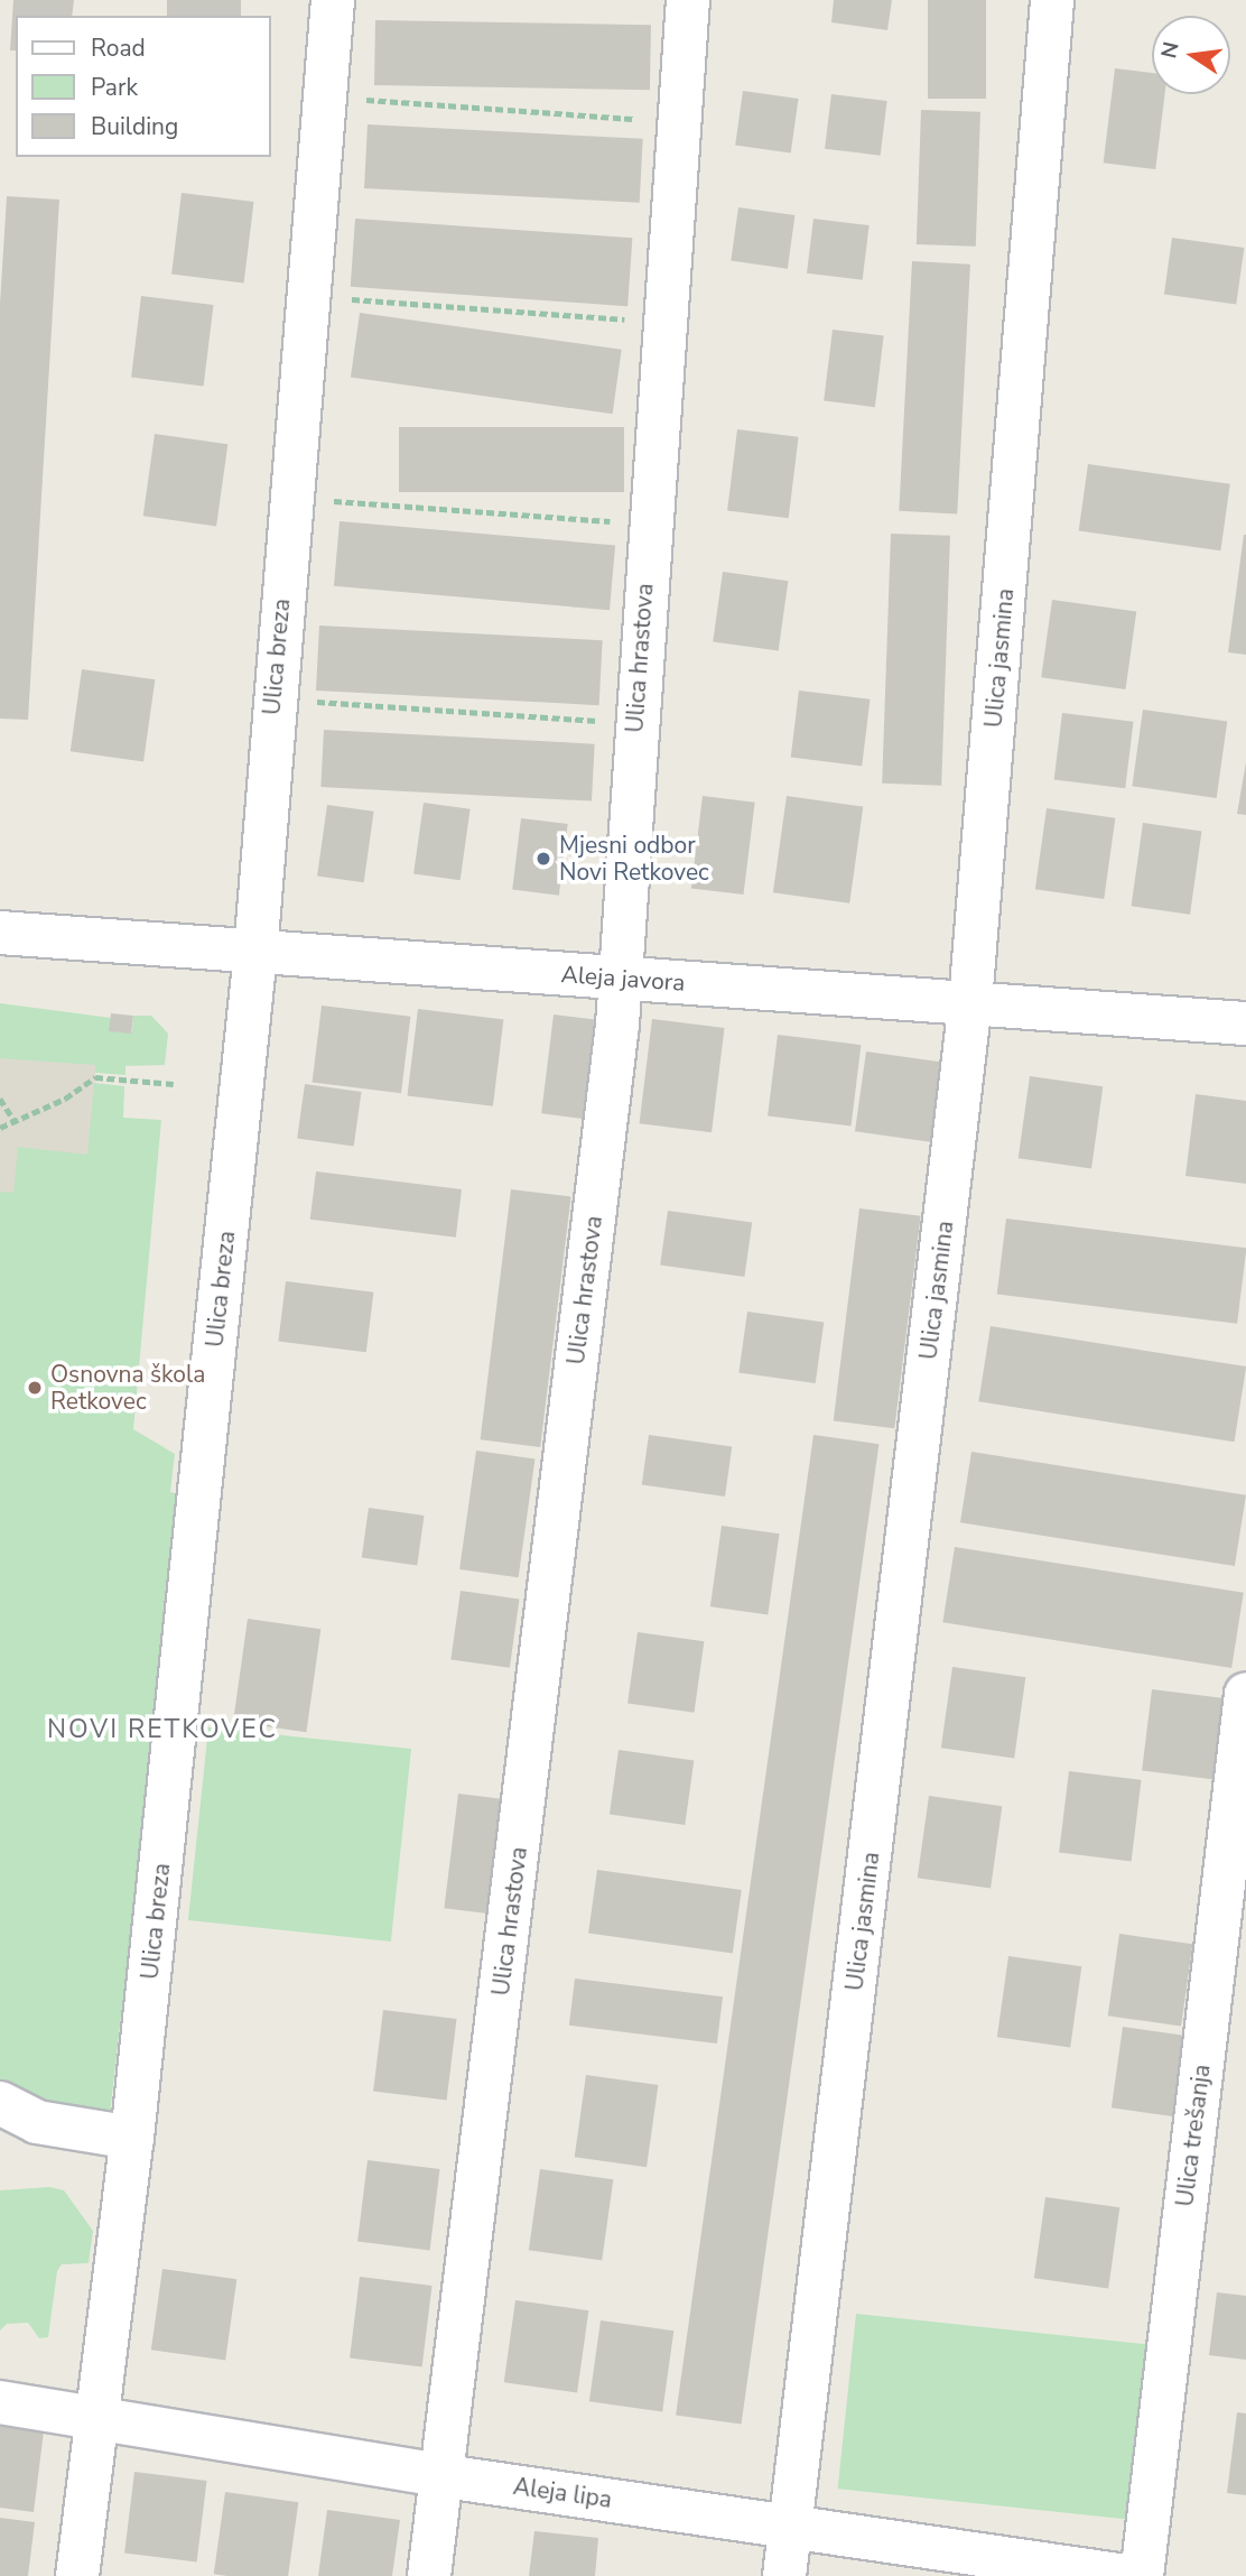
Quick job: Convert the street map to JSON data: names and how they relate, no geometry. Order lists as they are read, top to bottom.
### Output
{
  "streets": {
    "street": [
      "Ulica breza",
      "Ulica hrastova",
      "Ulica jasmina",
      "Aleja javora",
      "Ulica trešanja",
      "Aleja lipa"
    ]
  },
  "crossings": [
    ["Ulica breza", "Aleja javora"],
    ["Ulica breza", "Aleja lipa"],
    ["Ulica hrastova", "Aleja javora"],
    ["Ulica hrastova", "Aleja lipa"],
    ["Ulica jasmina", "Aleja javora"],
    ["Ulica jasmina", "Aleja lipa"]
  ],
  "districts": ["NOVI RETKOVEC"],
  "places": ["Mjesni odbor Novi Retkovec", "Osnovna škola Retkovec"],
  "legend": ["Road", "Park", "Building"],
  "north": "left"
}
